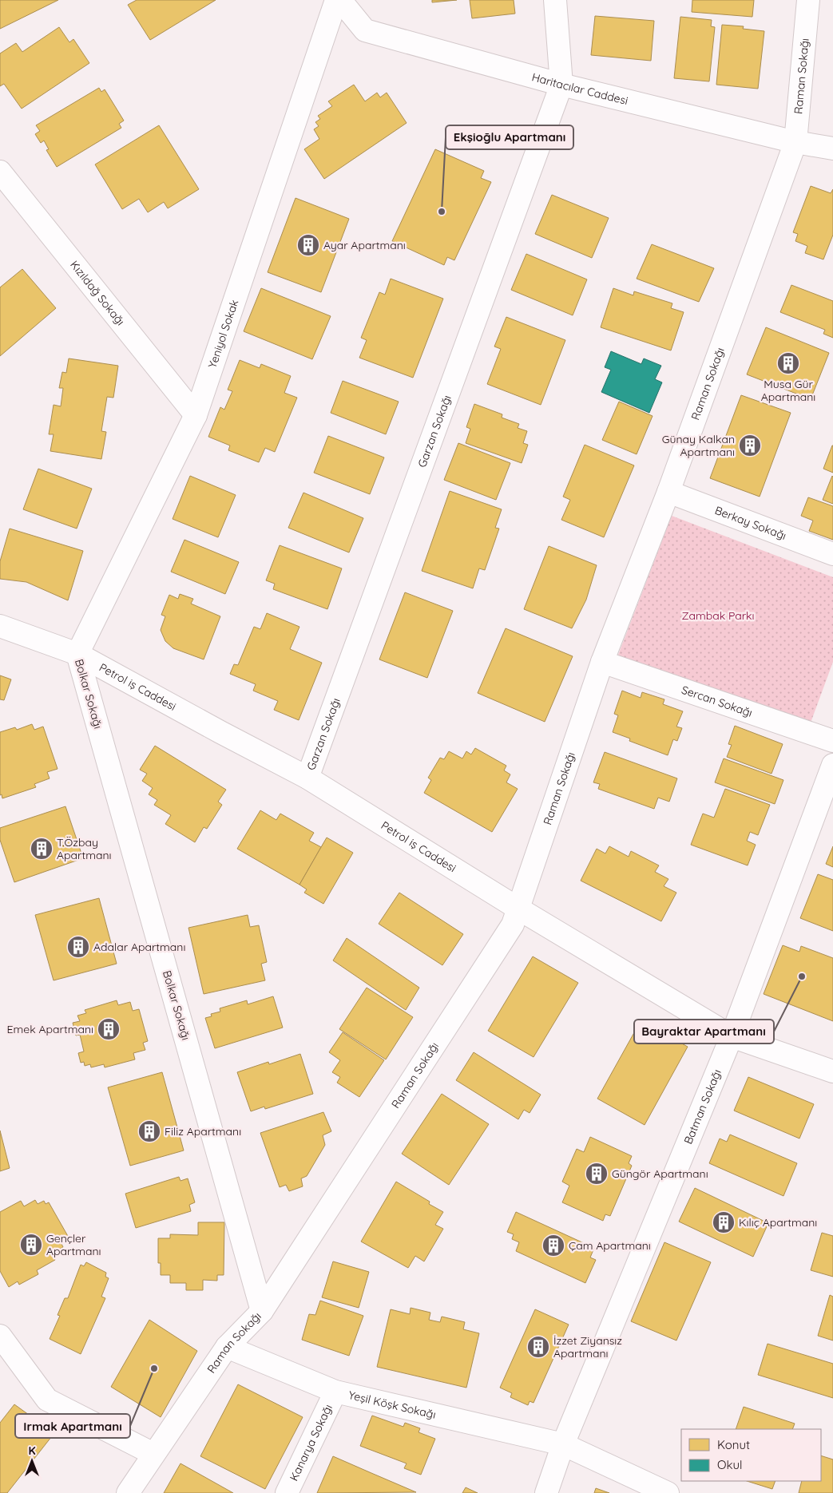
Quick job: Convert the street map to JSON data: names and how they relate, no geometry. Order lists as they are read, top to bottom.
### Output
{
  "streets": {
    "street": [
      "Raman Sokağı",
      "Haritacılar Caddesi",
      "Kızıldağ Sokağı",
      "Yeniyol Sokak",
      "Garzan Sokağı",
      "Berkay Sokağı",
      "Petrol iş Caddesi",
      "Bolkar Sokağı",
      "Sercan Sokağı",
      "Batman Sokağı",
      "Yeşil Köşk Sokağı",
      "Kanarya Sokağı"
    ]
  },
  "crossings": [
    ["Raman Sokağı", "Haritacılar Caddesi"],
    ["Raman Sokağı", "Berkay Sokağı"],
    ["Raman Sokağı", "Petrol iş Caddesi"],
    ["Raman Sokağı", "Bolkar Sokağı"],
    ["Raman Sokağı", "Sercan Sokağı"],
    ["Raman Sokağı", "Yeşil Köşk Sokağı"],
    ["Haritacılar Caddesi", "Garzan Sokağı"],
    ["Kızıldağ Sokağı", "Yeniyol Sokak"],
    ["Yeniyol Sokak", "Petrol iş Caddesi"],
    ["Yeniyol Sokak", "Bolkar Sokağı"],
    ["Garzan Sokağı", "Petrol iş Caddesi"],
    ["Petrol iş Caddesi", "Bolkar Sokağı"],
    ["Petrol iş Caddesi", "Batman Sokağı"],
    ["Batman Sokağı", "Yeşil Köşk Sokağı"],
    ["Yeşil Köşk Sokağı", "Kanarya Sokağı"]
  ],
  "parks": ["Zambak Parkı"],
  "places": {
    "other": ["Ekşioğlu Apartmanı", "Bayraktar Apartmanı", "Irmak Apartmanı"],
    "building": [
      "Ayar Apartmanı",
      "Musa Gür Apartmanı",
      "Günay Kalkan Apartmanı",
      "T.Özbay Apartmanı",
      "Adalar Apartmanı",
      "Emek Apartmanı",
      "Filiz Apartmanı",
      "Güngör Apartmanı",
      "Kılıç Apartmanı",
      "Gençler Apartmanı",
      "Çam Apartmanı",
      "İzzet Ziyansız Apartmanı"
    ]
  },
  "legend": ["Konut", "Okul"],
  "north": "top"
}
